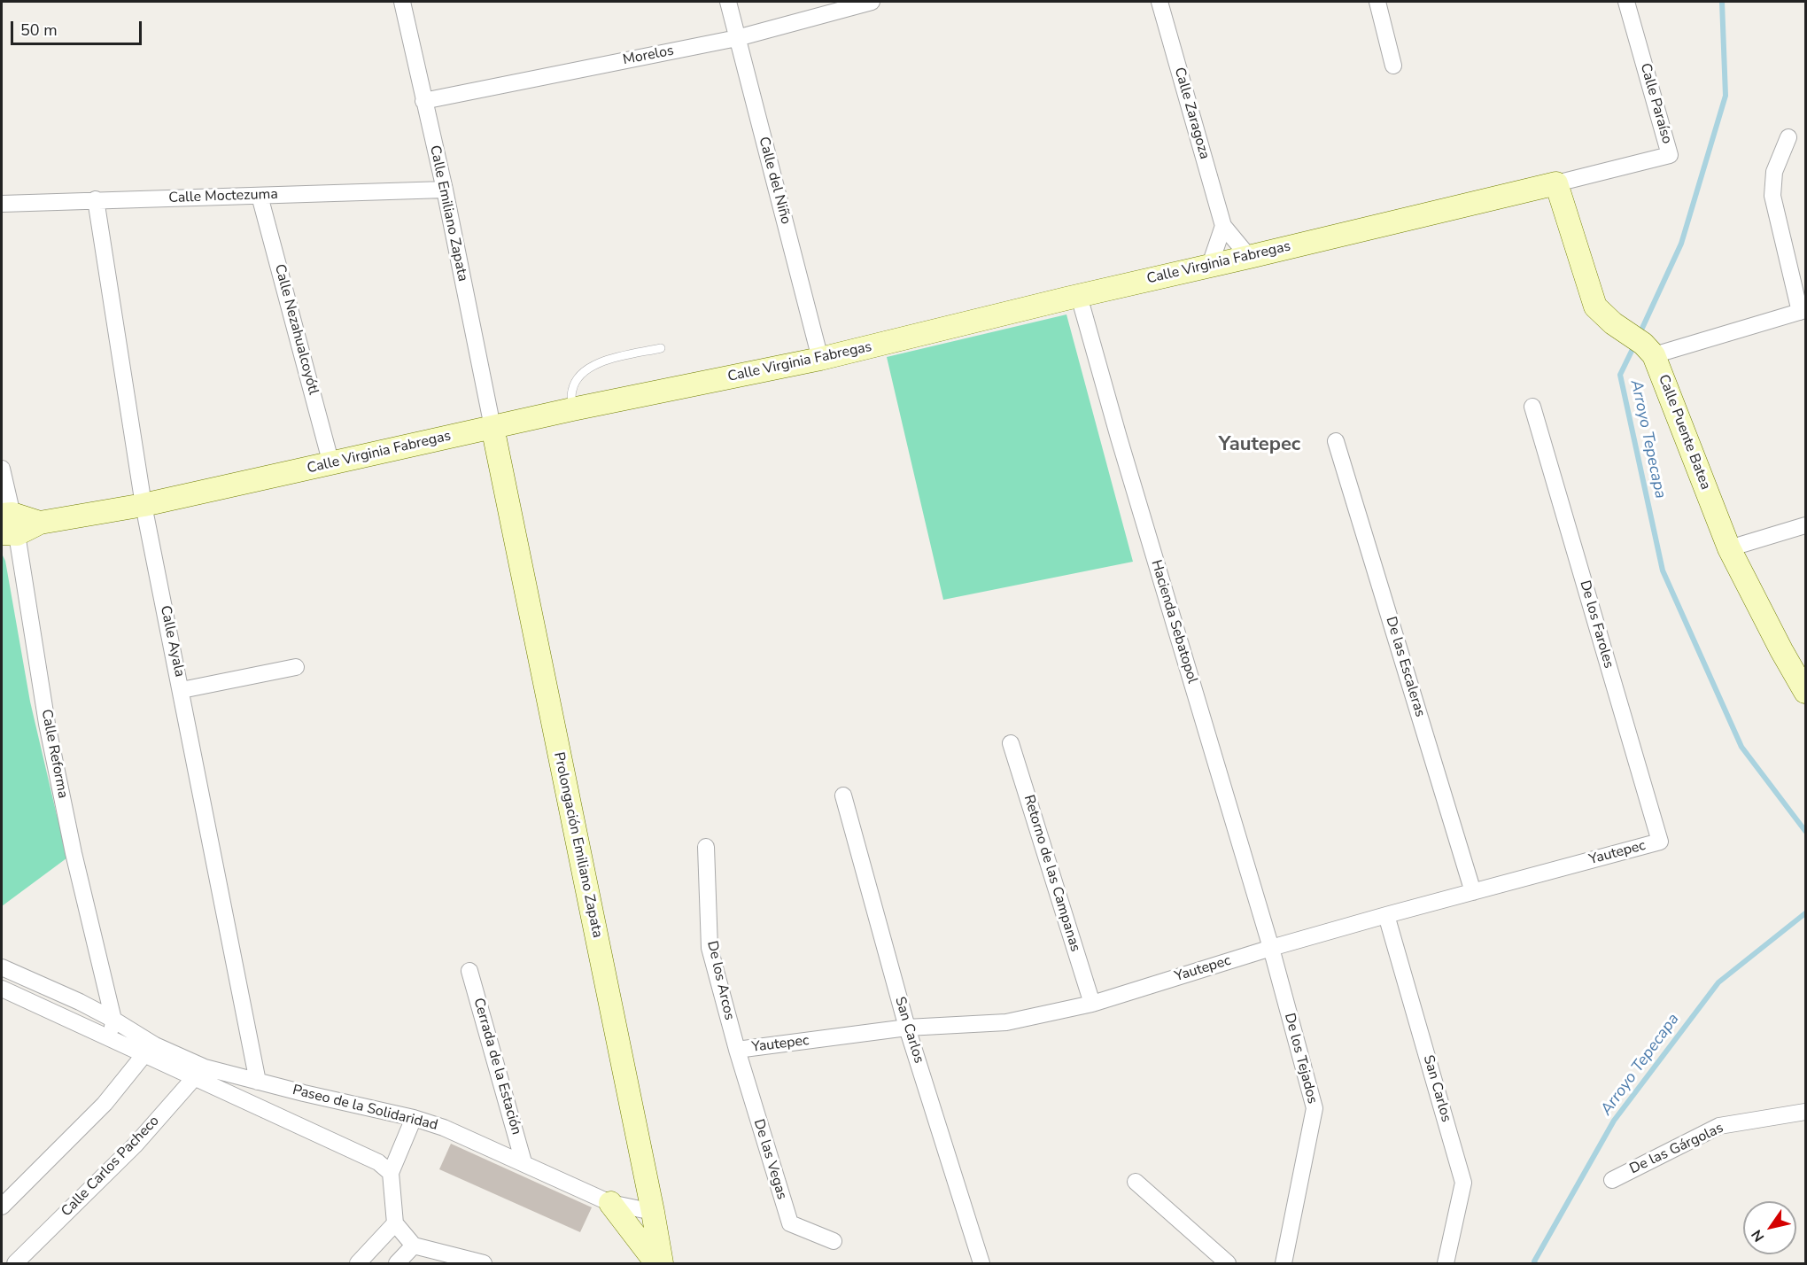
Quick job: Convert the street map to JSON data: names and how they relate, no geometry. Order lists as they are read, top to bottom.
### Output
{
  "streets": {
    "main road": ["Calle Virginia Fabregas", "Calle Puente Batea", "Prolongación Emiliano Zapata"],
    "street": [
      "Morelos",
      "Calle Paraíso",
      "Calle Zaragoza",
      "Calle del Niño",
      "Calle Moctezuma",
      "Calle Emiliano Zapata",
      "Calle Nezahualcoyótl",
      "Hacienda Sebatopol",
      "De los Faroles",
      "Calle Ayala",
      "De las Escaleras",
      "Calle Reforma",
      "Yautepec",
      "Retorno de las Campanas",
      "De los Arcos",
      "San Carlos",
      "De los Tejados",
      "Cerrada de la Estación",
      "Paseo de la Solidaridad",
      "De las Gárgolas",
      "De las Vegas",
      "Calle Carlos Pacheco"
    ]
  },
  "crossings": [
    ["Morelos", "Calle del Niño"],
    ["Morelos", "Calle Emiliano Zapata"],
    ["Calle Paraíso", "Calle Virginia Fabregas"],
    ["Calle Zaragoza", "Calle Virginia Fabregas"],
    ["Calle del Niño", "Calle Virginia Fabregas"],
    ["Calle Moctezuma", "Calle Emiliano Zapata"],
    ["Calle Moctezuma", "Calle Nezahualcoyótl"],
    ["Calle Moctezuma", "Calle Ayala"],
    ["Calle Emiliano Zapata", "Calle Virginia Fabregas"],
    ["Calle Emiliano Zapata", "Prolongación Emiliano Zapata"],
    ["Calle Virginia Fabregas", "Calle Nezahualcoyótl"],
    ["Calle Virginia Fabregas", "Hacienda Sebatopol"],
    ["Calle Virginia Fabregas", "Calle Ayala"],
    ["Calle Virginia Fabregas", "Calle Reforma"],
    ["Calle Virginia Fabregas", "Prolongación Emiliano Zapata"],
    ["Hacienda Sebatopol", "Yautepec"],
    ["Hacienda Sebatopol", "De los Tejados"],
    ["De los Faroles", "Yautepec"],
    ["Calle Ayala", "Paseo de la Solidaridad"],
    ["De las Escaleras", "Yautepec"],
    ["Calle Reforma", "Paseo de la Solidaridad"],
    ["Prolongación Emiliano Zapata", "Paseo de la Solidaridad"],
    ["Yautepec", "Retorno de las Campanas"],
    ["Yautepec", "De los Arcos"],
    ["Yautepec", "San Carlos"],
    ["Yautepec", "De los Tejados"],
    ["Yautepec", "De las Vegas"],
    ["De los Arcos", "De las Vegas"],
    ["Cerrada de la Estación", "Paseo de la Solidaridad"],
    ["Paseo de la Solidaridad", "Calle Carlos Pacheco"]
  ],
  "districts": ["Yautepec"],
  "water": ["Arroyo Tepecapa"],
  "scale_bar": "50 m",
  "north": "bottom left"
}
